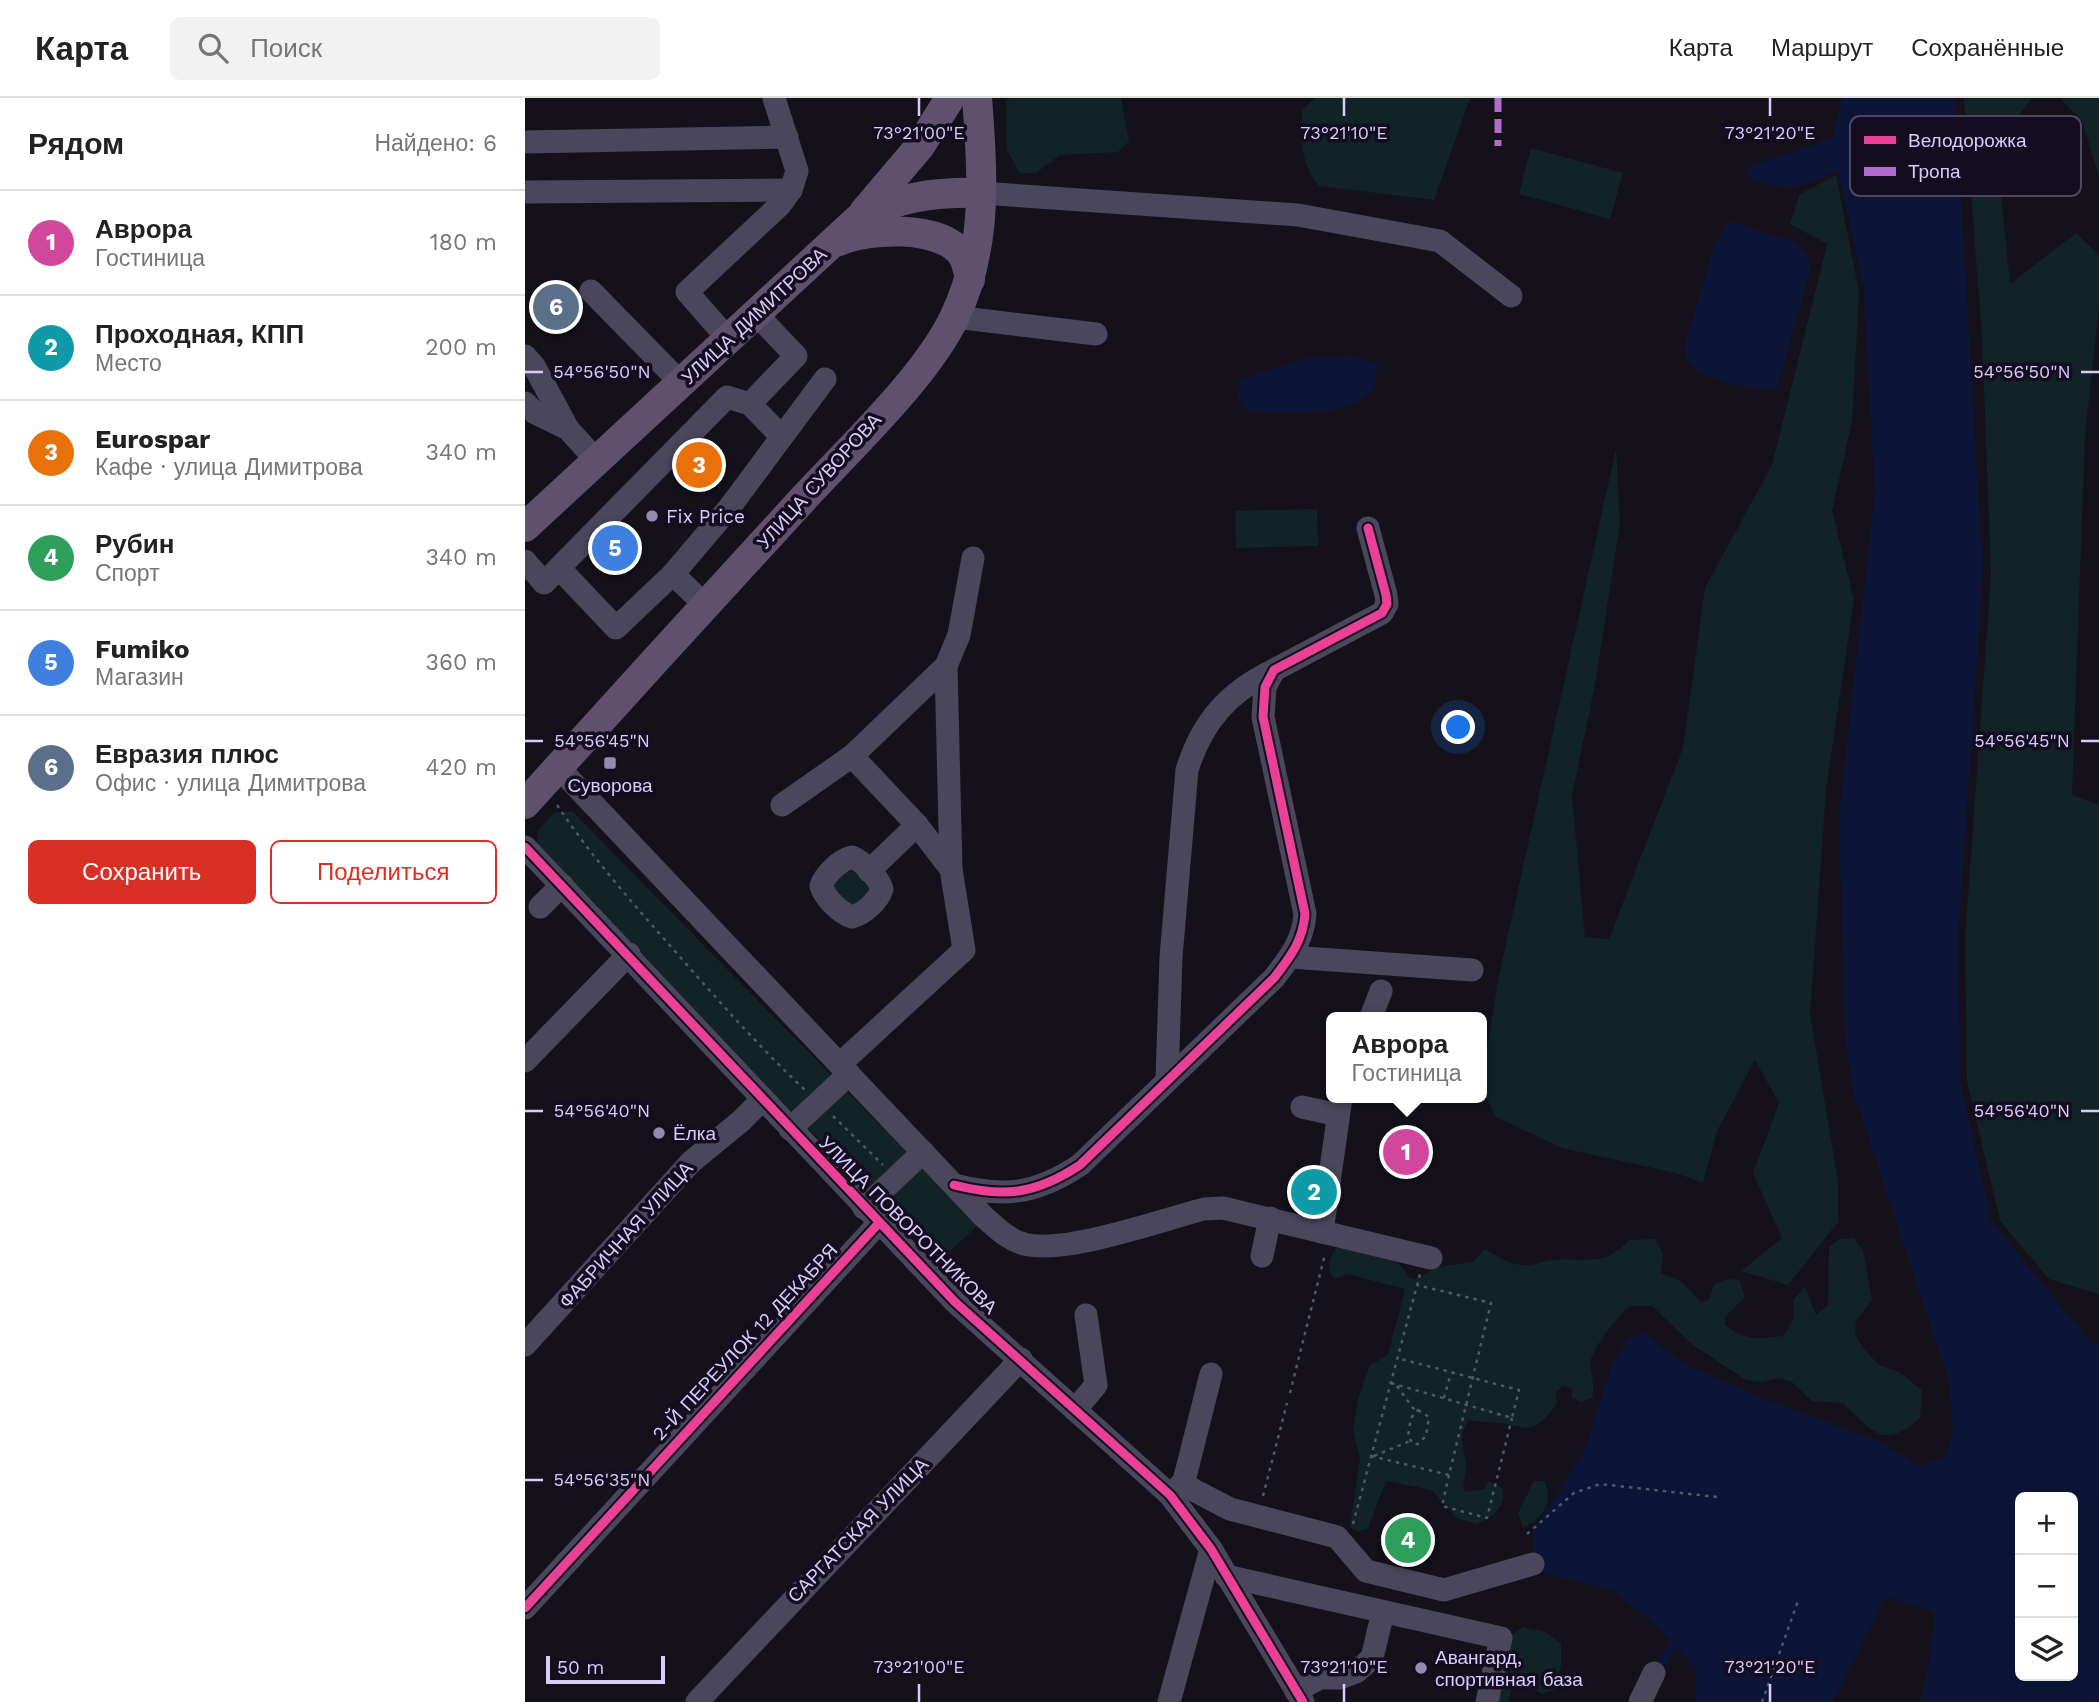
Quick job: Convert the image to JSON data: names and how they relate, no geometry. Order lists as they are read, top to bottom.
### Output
{
  "streets": {
    "main road": ["УЛИЦА ДИМИТРОВА", "УЛИЦА СУВОРОВА"],
    "street": [
      "УЛИЦА ПОВОРОТНИКОВА",
      "ФАБРИЧНАЯ УЛИЦА",
      "2-Й ПЕРЕУЛОК 12 ДЕКАБРЯ",
      "САРГАТСКАЯ УЛИЦА"
    ]
  },
  "crossings": [
    ["УЛИЦА ДИМИТРОВА", "УЛИЦА СУВОРОВА"],
    ["УЛИЦА ПОВОРОТНИКОВА", "ФАБРИЧНАЯ УЛИЦА"],
    ["УЛИЦА ПОВОРОТНИКОВА", "2-Й ПЕРЕУЛОК 12 ДЕКАБРЯ"],
    ["УЛИЦА ПОВОРОТНИКОВА", "САРГАТСКАЯ УЛИЦА"]
  ],
  "places": {
    "other": ["Fix Price", "Ёлка", "Авангард, спортивная база"],
    "transit": ["Суворова"]
  },
  "legend": ["Велодорожка", "Тропа"],
  "scale_bar": "50 m",
  "page": {
    "header": "Карта",
    "search": "Поиск",
    "nav": ["Карта", "Маршрут", "Сохранённые"],
    "heading": ["Рядом", "Найдено: 6"],
    "list": [
      {
        "mark": "1",
        "name": "Аврора",
        "note": "Гостиница",
        "value": "180 m"
      },
      {
        "mark": "2",
        "name": "Проходная, КПП",
        "note": "Место",
        "value": "200 m"
      },
      {
        "mark": "3",
        "name": "Eurospar",
        "note": "Кафе · улица Димитрова",
        "value": "340 m"
      },
      {
        "mark": "4",
        "name": "Рубин",
        "note": "Спорт",
        "value": "340 m"
      },
      {
        "mark": "5",
        "name": "Fumiko",
        "note": "Магазин",
        "value": "360 m"
      },
      {
        "mark": "6",
        "name": "Евразия плюс",
        "note": "Офис · улица Димитрова",
        "value": "420 m"
      }
    ],
    "pins": [
      "6",
      "3",
      "5",
      "1",
      "2",
      "4"
    ],
    "buttons": ["Сохранить", "Поделиться"],
    "popup": ["Аврора", "Гостиница"],
    "map_buttons": ["+", "−"],
    "scale": "50 m"
  },
  "coordinates": [
    "73°21'00\"E",
    "73°21'10\"E",
    "73°21'20\"E",
    "54°56'50\"N",
    "54°56'45\"N",
    "54°56'40\"N",
    "54°56'35\"N"
  ]
}
